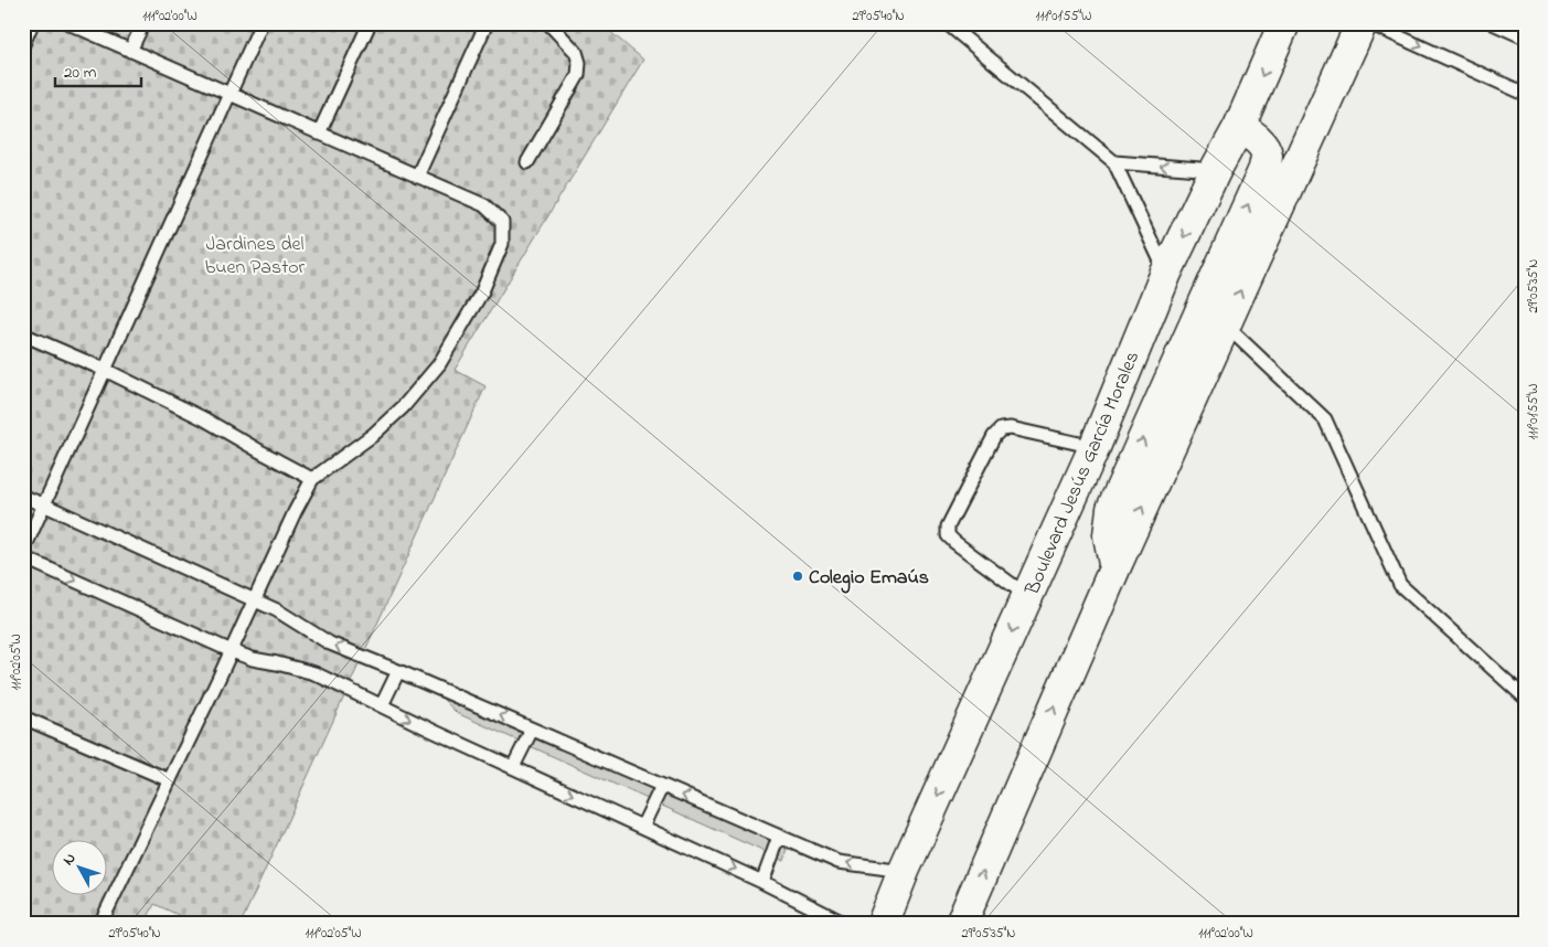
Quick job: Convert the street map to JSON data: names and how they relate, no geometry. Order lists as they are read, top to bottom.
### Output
{
  "streets": {
    "main road": ["Boulevard Jesús García Morales"]
  },
  "parks": ["Jardines del buen Pastor"],
  "places": ["Colegio Emaús"],
  "scale_bar": "20 m",
  "north": "top left",
  "coordinates": [
    "111°02'00\"W",
    "29°05'40\"N",
    "111°01'55\"W",
    "29°05'35\"N",
    "111°02'05\"W"
  ]
}
